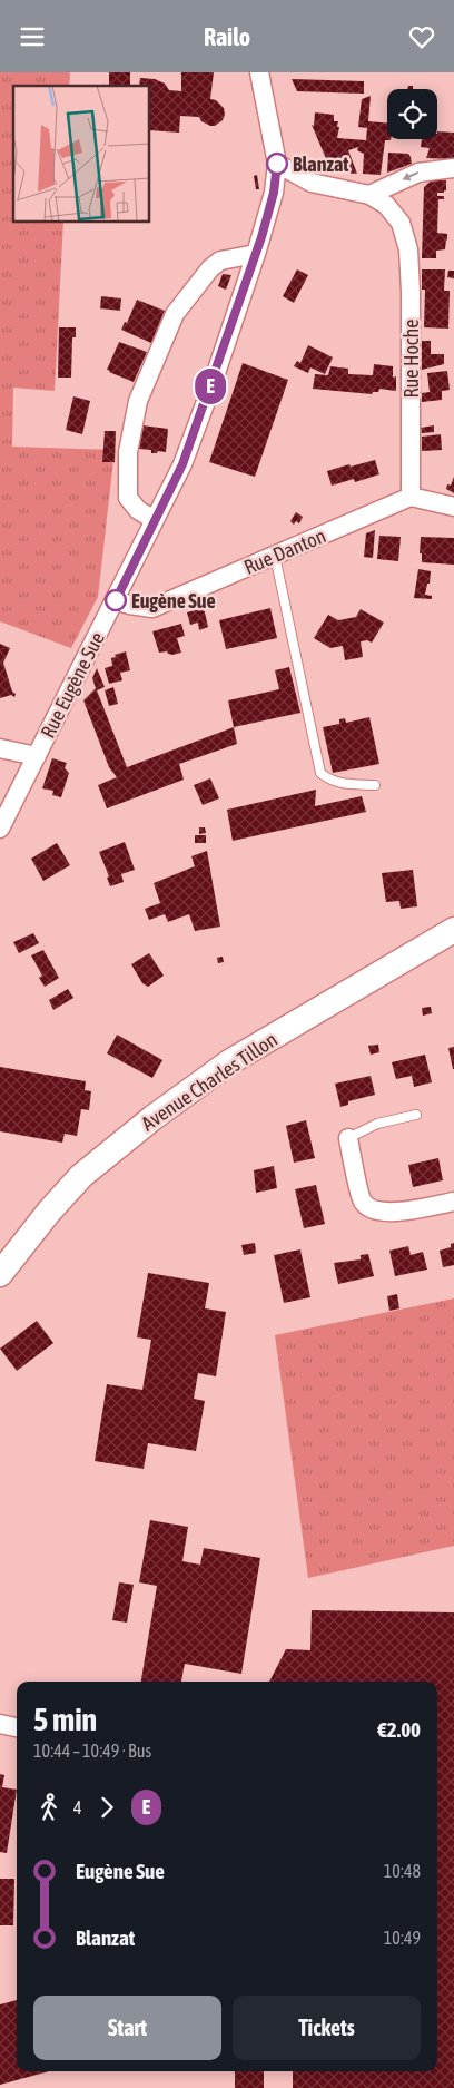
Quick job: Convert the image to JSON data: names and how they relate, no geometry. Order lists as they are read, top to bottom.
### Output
{
  "streets": {
    "street": [
      "Rue Hoche",
      "Rue Danton",
      "Rue Eugène Sue",
      "Avenue Charles Tillon"
    ]
  },
  "crossings": [
    ["Rue Hoche", "Rue Danton"],
    ["Rue Danton", "Rue Eugène Sue"]
  ],
  "places": ["Blanzat", "Eugène Sue"],
  "lines": ["bus line E"],
  "page": {
    "header": "Railo",
    "on_map": "E",
    "heading": ["5 min", "10:44 – 10:49 · Bus", "€2.00"],
    "legs": ["4", "E"],
    "list": [
      {
        "name": "Eugène Sue",
        "value": "10:48"
      },
      {
        "name": "Blanzat",
        "value": "10:49"
      }
    ],
    "buttons": ["Start", "Tickets"]
  }
}
